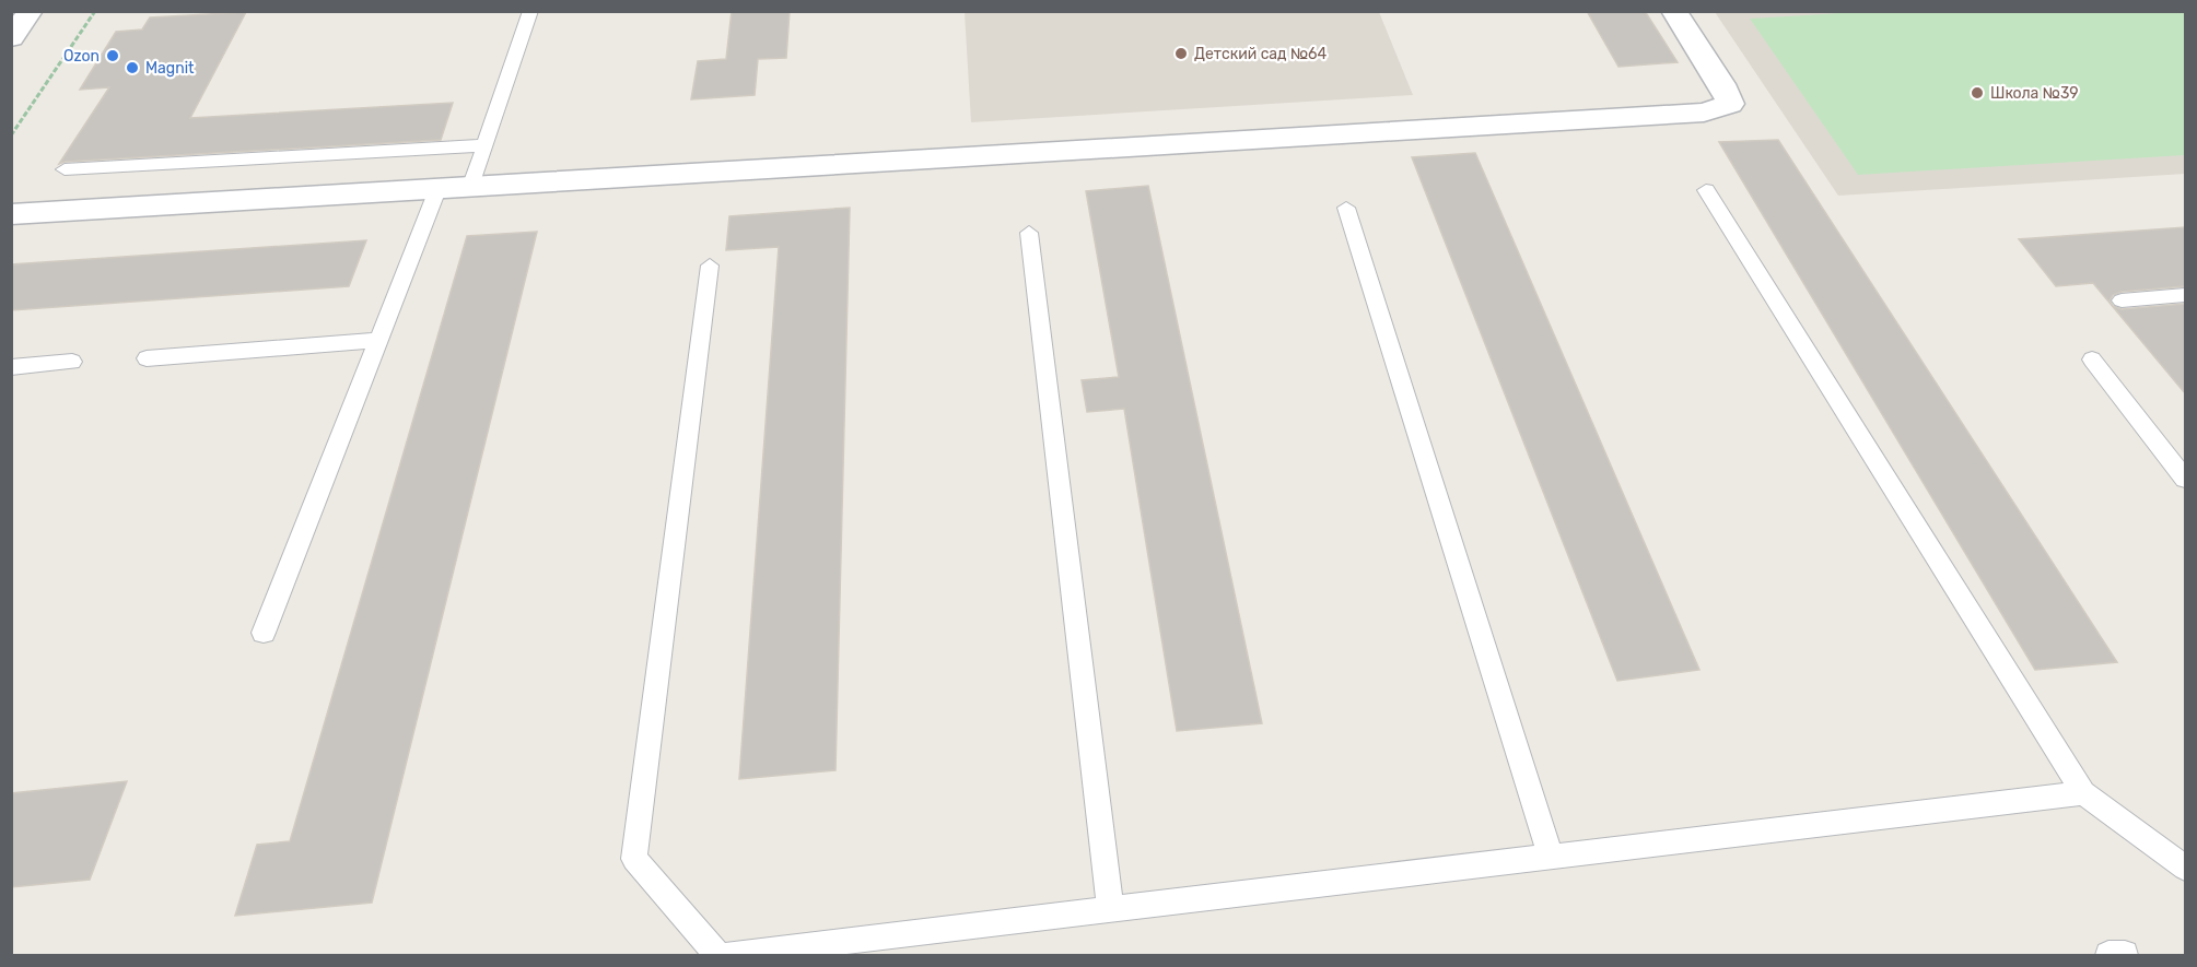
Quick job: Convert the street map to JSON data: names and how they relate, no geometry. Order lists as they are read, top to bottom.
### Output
{
  "places": [
    "Детский сад №64",
    "Ozon",
    "Magnit",
    "Школа №39"
  ]
}
